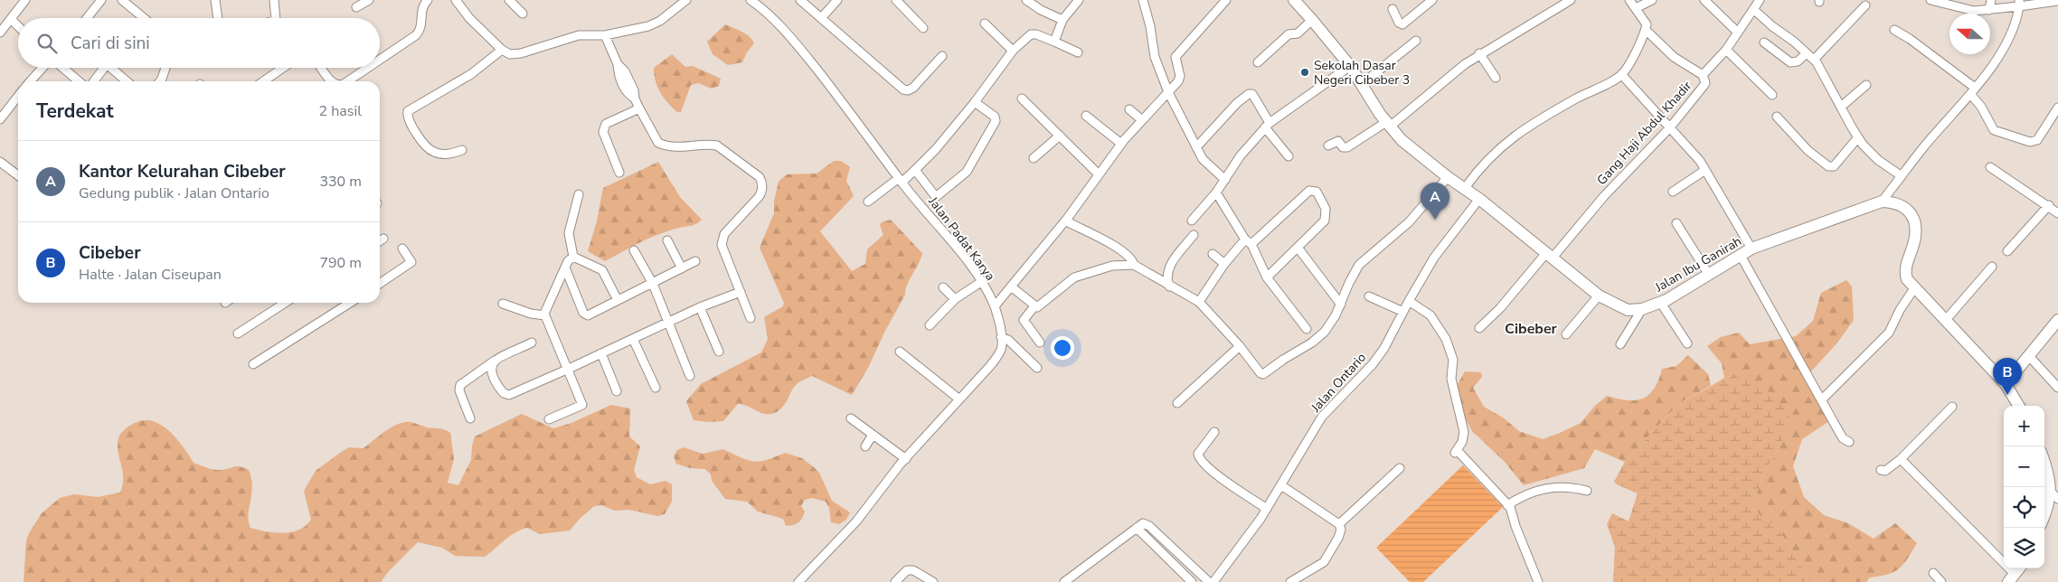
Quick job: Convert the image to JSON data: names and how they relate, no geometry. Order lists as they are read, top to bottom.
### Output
{
  "streets": {
    "main road": ["Jalan Ibu Ganirah"],
    "street": ["Gang Haji Abdul Khadir", "Jalan Padat Karya", "Jalan Ontario"]
  },
  "crossings": [
    ["Gang Haji Abdul Khadir", "Jalan Ibu Ganirah"],
    ["Jalan Ibu Ganirah", "Jalan Ontario"]
  ],
  "districts": ["Cibeber"],
  "places": ["Sekolah Dasar Negeri Cibeber 3"],
  "north": "left",
  "page": {
    "search": "Cari di sini",
    "heading": ["Terdekat", "2 hasil"],
    "list": [
      {
        "mark": "A",
        "name": "Kantor Kelurahan Cibeber",
        "note": "Gedung publik · Jalan Ontario",
        "value": "330 m"
      },
      {
        "mark": "B",
        "name": "Cibeber",
        "note": "Halte · Jalan Ciseupan",
        "value": "790 m"
      }
    ],
    "pins": ["A", "B"],
    "map_buttons": ["+", "−"]
  }
}
